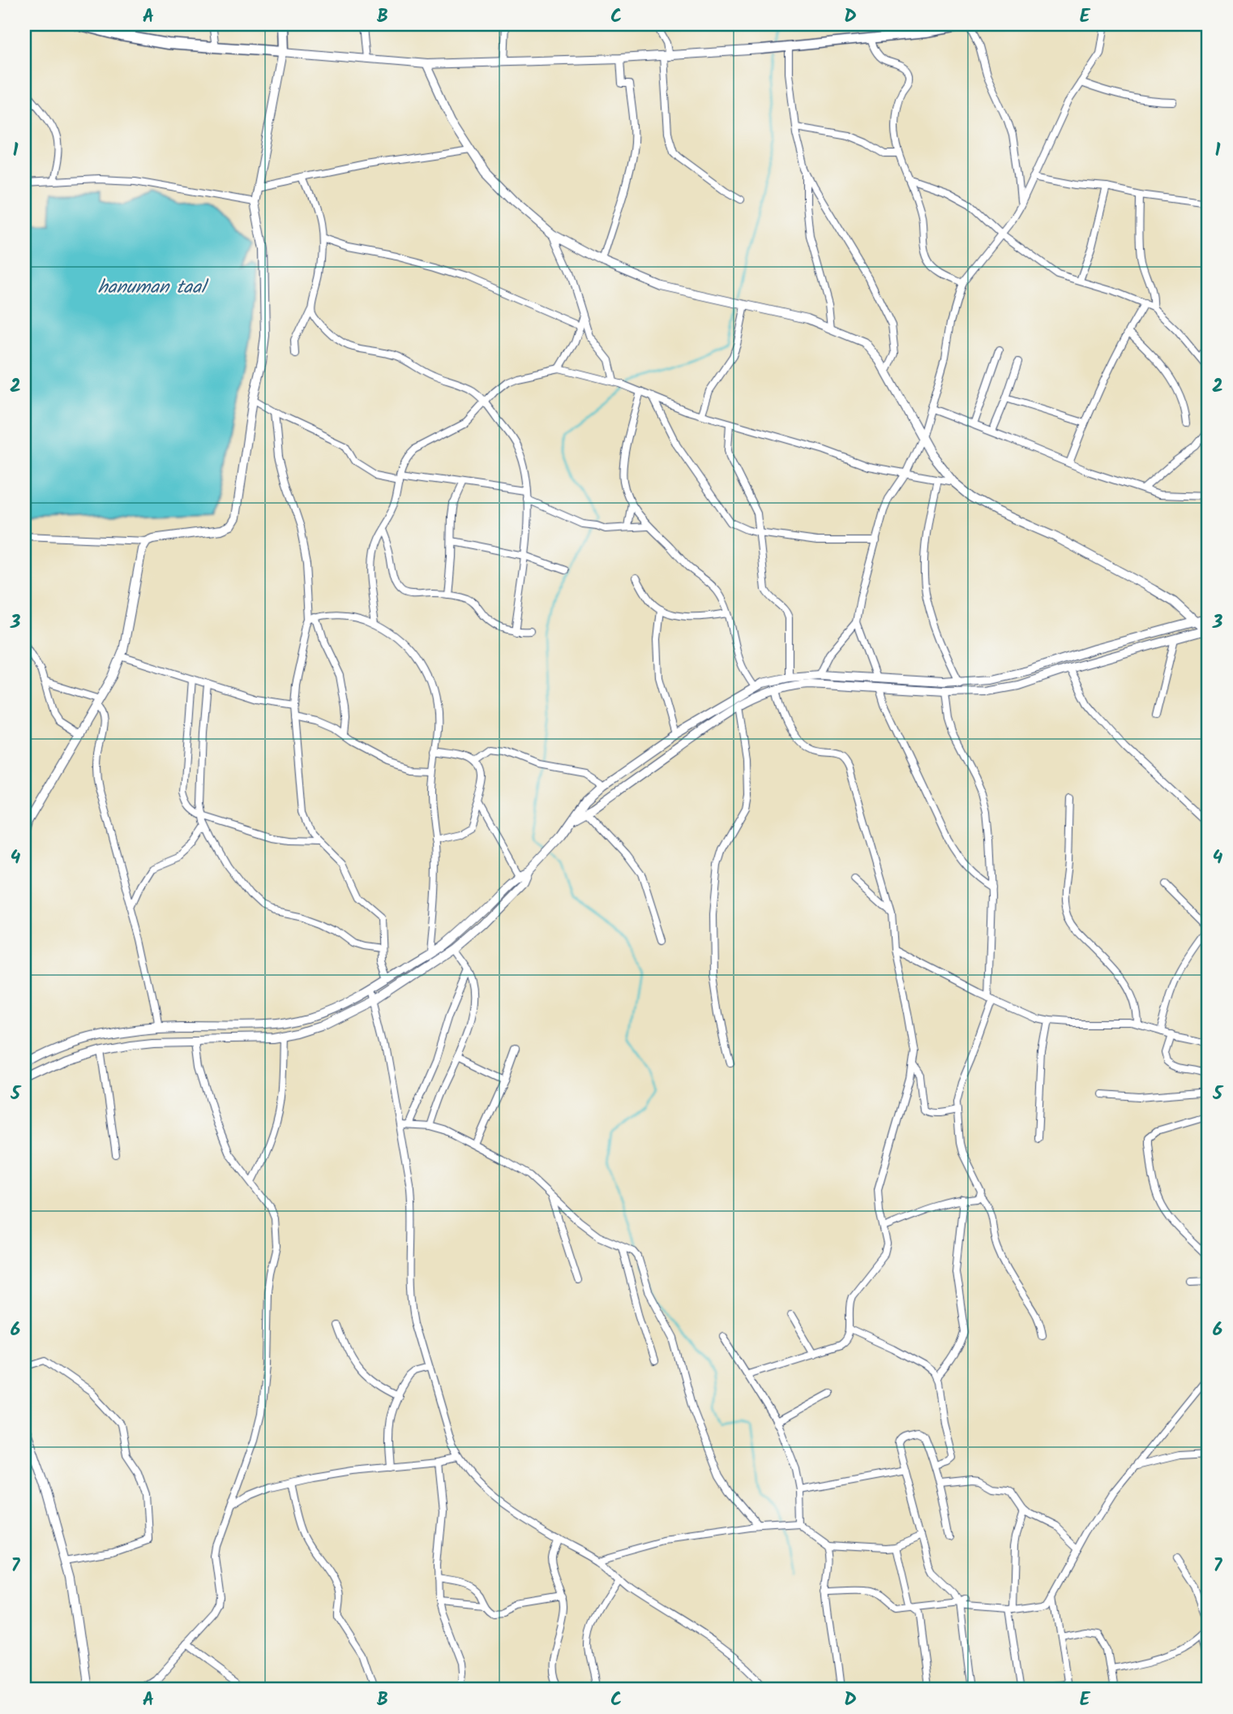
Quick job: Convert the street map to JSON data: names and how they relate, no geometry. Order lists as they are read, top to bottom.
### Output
{
  "water": ["hanuman taal"],
  "grid": {
    "columns": [
      "A",
      "B",
      "C",
      "D",
      "E"
    ],
    "rows": [
      "1",
      "2",
      "3",
      "4",
      "5",
      "6",
      "7"
    ]
  }
}
